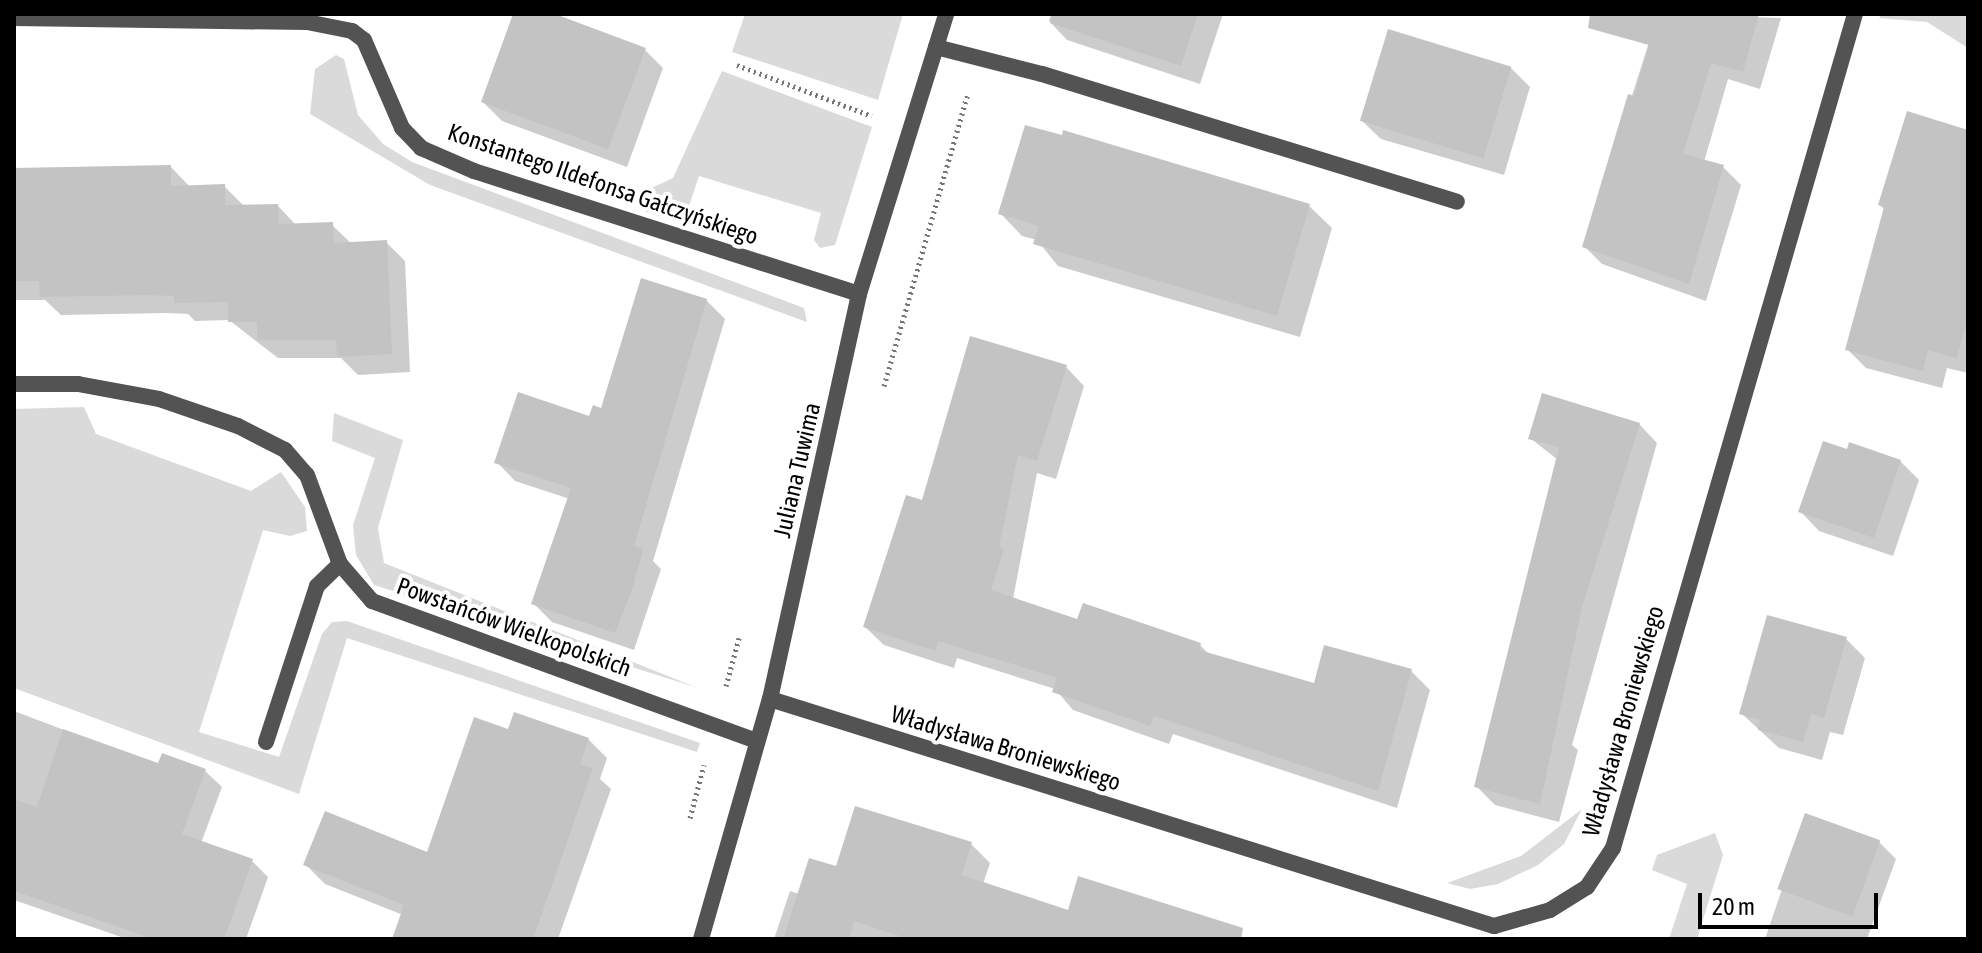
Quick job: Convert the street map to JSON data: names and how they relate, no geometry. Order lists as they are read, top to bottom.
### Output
{
  "streets": {
    "street": [
      "Konstantego Ildefonsa Gałczyńskiego",
      "Juliana Tuwima",
      "Powstańców Wielkopolskich",
      "Władysława Broniewskiego"
    ]
  },
  "crossings": [
    ["Konstantego Ildefonsa Gałczyńskiego", "Juliana Tuwima"],
    ["Juliana Tuwima", "Powstańców Wielkopolskich"],
    ["Juliana Tuwima", "Władysława Broniewskiego"]
  ],
  "scale_bar": "20 m"
}
